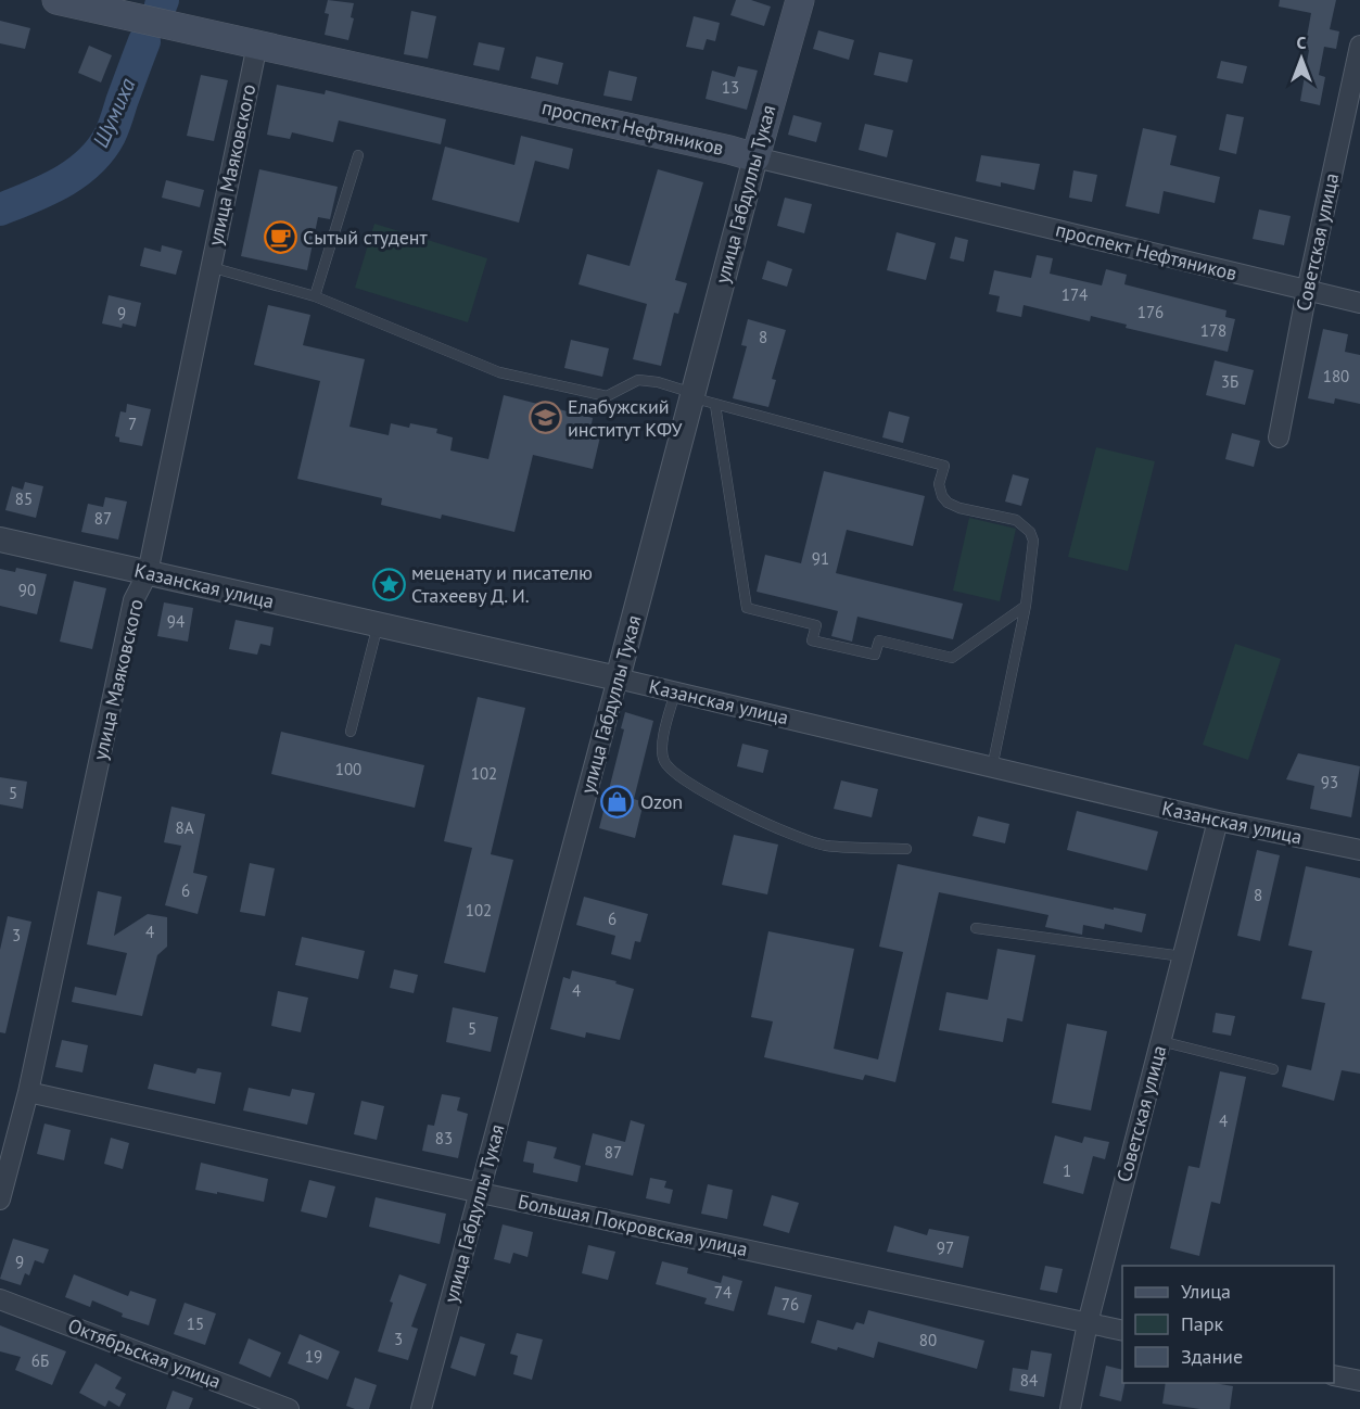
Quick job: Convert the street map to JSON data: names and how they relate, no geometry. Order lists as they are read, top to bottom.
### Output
{
  "streets": {
    "main road": ["проспект Нефтяников", "улица Габдуллы Тукая"],
    "street": [
      "улица Маяковского",
      "Советская улица",
      "Казанская улица",
      "Большая Покровская улица",
      "Октябрьская улица"
    ]
  },
  "crossings": [
    ["проспект Нефтяников", "улица Маяковского"],
    ["проспект Нефтяников", "улица Габдуллы Тукая"],
    ["проспект Нефтяников", "Советская улица"],
    ["улица Маяковского", "Казанская улица"],
    ["улица Маяковского", "Большая Покровская улица"],
    ["улица Габдуллы Тукая", "Казанская улица"],
    ["улица Габдуллы Тукая", "Большая Покровская улица"],
    ["Советская улица", "Казанская улица"],
    ["Советская улица", "Большая Покровская улица"]
  ],
  "water": ["Шумиха"],
  "places": {
    "cafe": ["Сытый студент"],
    "school or university": ["Елабужский институт КФУ"],
    "place": ["меценату и писателю Стахееву Д. И."],
    "shop": ["Ozon"]
  },
  "house_numbers": [
    "13",
    "174",
    "176",
    "9",
    "178",
    "8",
    "180",
    "3Б",
    "7",
    "85",
    "87",
    "91",
    "90",
    "94",
    "100",
    "102",
    "93",
    "5",
    "8А",
    "6",
    "8",
    "102",
    "6",
    "4",
    "3",
    "4",
    "5",
    "4",
    "83",
    "87",
    "1",
    "97",
    "9",
    "74",
    "76",
    "15",
    "3",
    "80",
    "19",
    "6Б",
    "84"
  ],
  "legend": ["Улица", "Парк", "Здание"],
  "north": "top"
}
